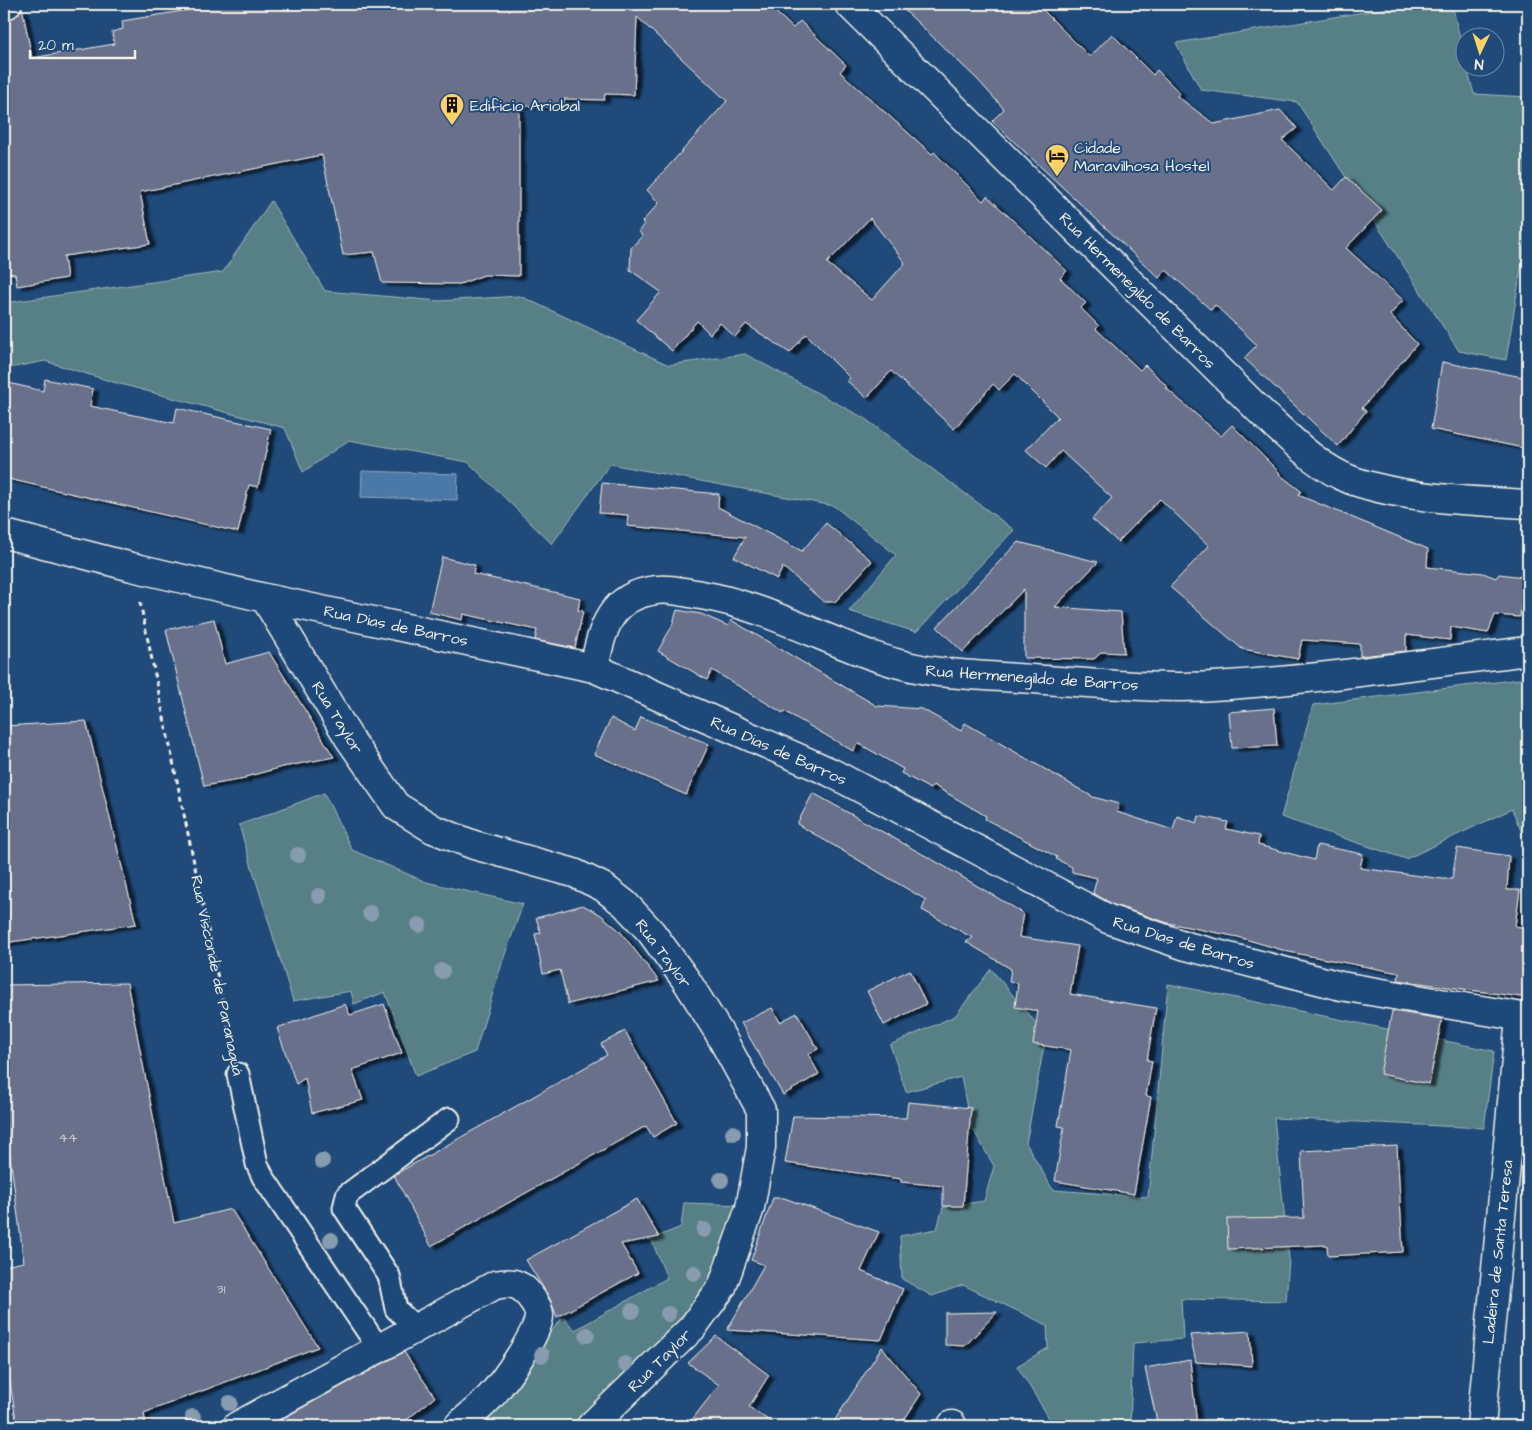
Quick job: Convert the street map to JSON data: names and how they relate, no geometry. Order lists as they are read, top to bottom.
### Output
{
  "streets": {
    "street": [
      "Rua Hermenegildo de Barros",
      "Rua Dias de Barros",
      "Rua Taylor",
      "Ladeira de Santa Teresa"
    ],
    "lane": ["Rua Visconde de Paranaguá"]
  },
  "crossings": [
    ["Rua Hermenegildo de Barros", "Rua Dias de Barros"],
    ["Rua Dias de Barros", "Rua Taylor"],
    ["Rua Dias de Barros", "Rua Visconde de Paranaguá"],
    ["Rua Dias de Barros", "Ladeira de Santa Teresa"]
  ],
  "places": {
    "building": ["Edificio Ariobal"],
    "hotel": ["Cidade Maravilhosa Hostel"]
  },
  "house_numbers": ["44", "31"],
  "scale_bar": "20 m",
  "north": "bottom"
}
